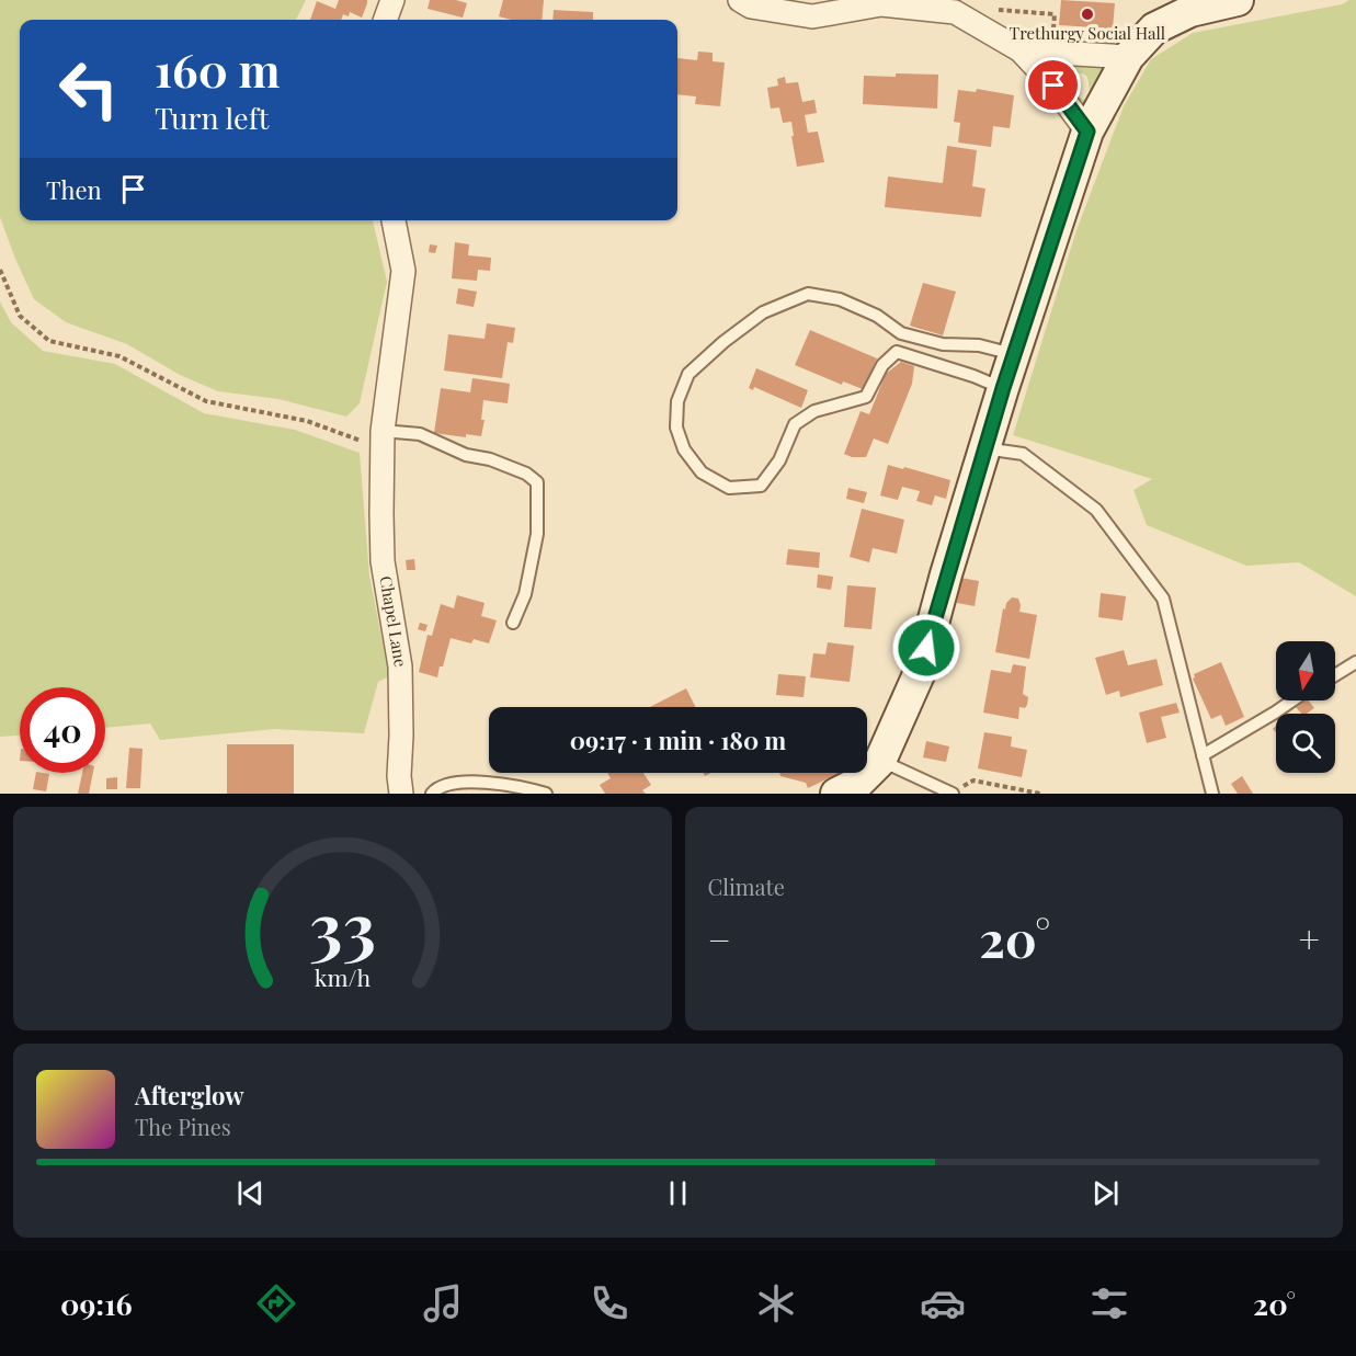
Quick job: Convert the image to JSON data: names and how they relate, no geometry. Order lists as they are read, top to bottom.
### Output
{
  "streets": {
    "street": ["Chapel Lane"]
  },
  "places": ["Trethurgy Social Hall"],
  "north": "bottom",
  "page": {
    "turn": ["160 m", "Turn left"],
    "then": "Then",
    "limit": "40",
    "trip": "09:17 · 1 min · 180 m",
    "tile": "Climate",
    "heat": ["−", "20°", "+"],
    "song": ["Afterglow", "The Pines"],
    "tabs": ["09:16", "20°"],
    "gauge": ["33", "km/h"]
  }
}
